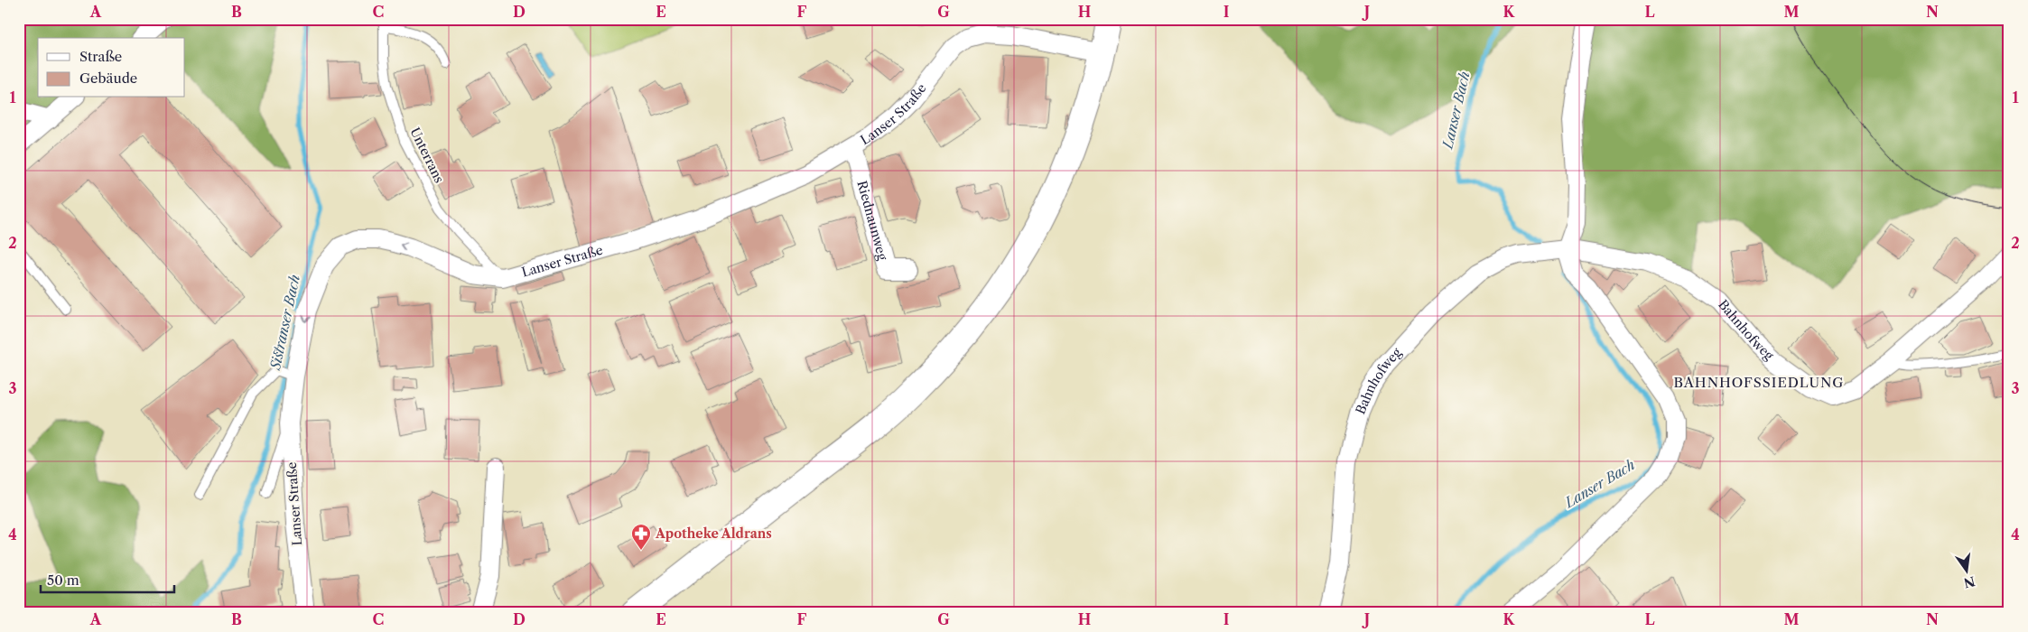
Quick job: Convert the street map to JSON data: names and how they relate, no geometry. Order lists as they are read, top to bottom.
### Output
{
  "streets": {
    "street": ["Lanser Straße", "Riednaunweg", "Bahnhofweg"],
    "lane": ["Unterrans"]
  },
  "crossings": [
    ["Lanser Straße", "Unterrans"],
    ["Lanser Straße", "Riednaunweg"]
  ],
  "districts": ["BAHNHOFSSIEDLUNG"],
  "water": ["Lanser Bach", "Sistranser Bach"],
  "places": {
    "pharmacy": ["Apotheke Aldrans"]
  },
  "legend": ["Straße", "Gebäude"],
  "scale_bar": "50 m",
  "north": "bottom",
  "grid": {
    "columns": [
      "A",
      "B",
      "C",
      "D",
      "E",
      "F",
      "G",
      "H",
      "I",
      "J",
      "K",
      "L",
      "M",
      "N"
    ],
    "rows": [
      "1",
      "2",
      "3",
      "4"
    ]
  }
}
